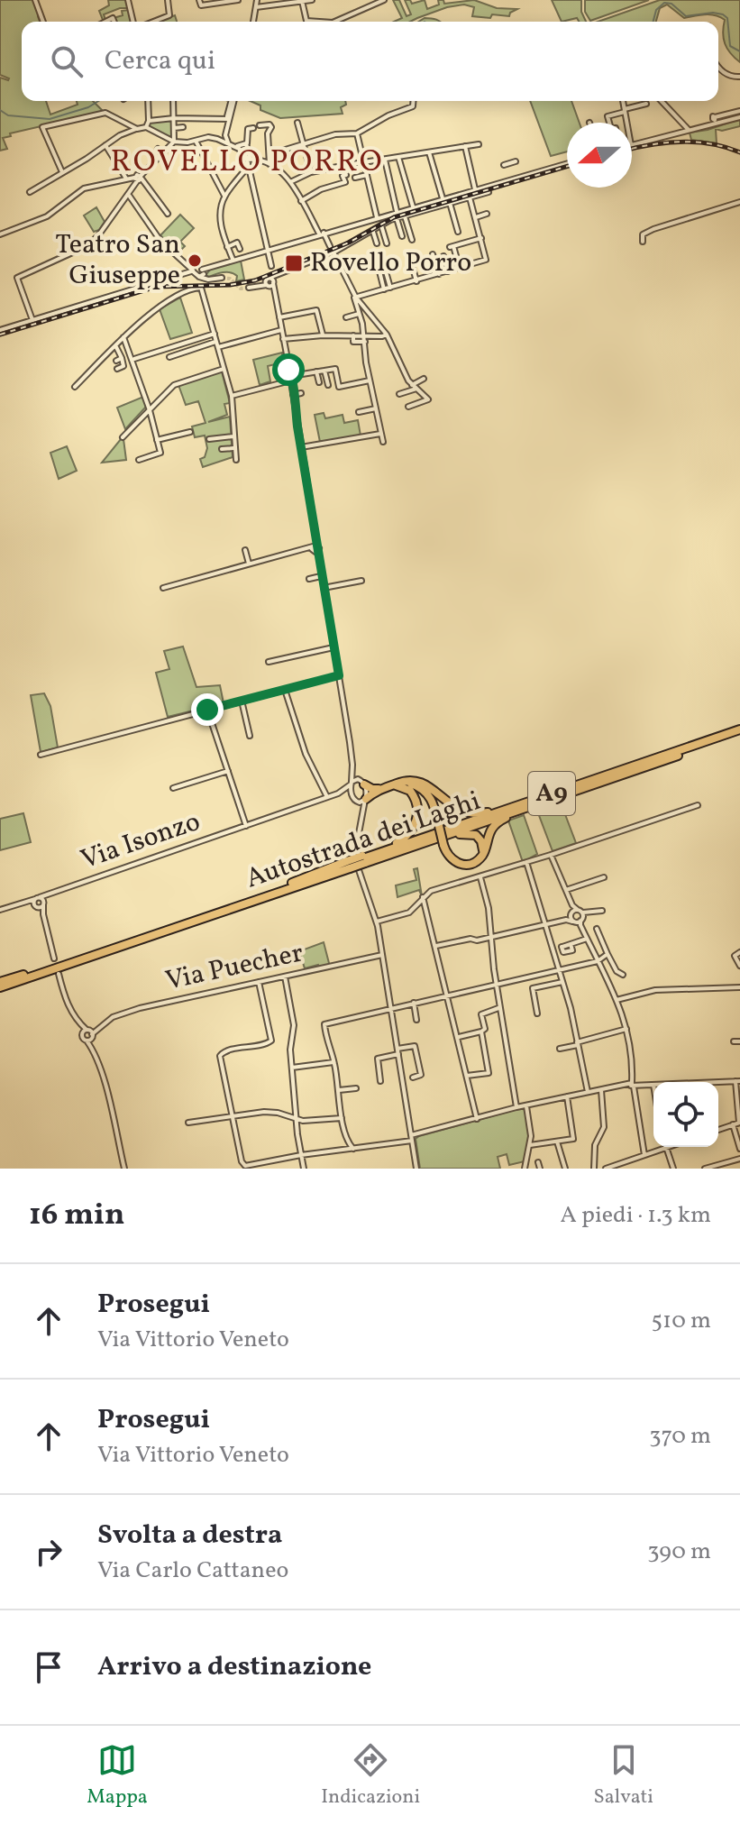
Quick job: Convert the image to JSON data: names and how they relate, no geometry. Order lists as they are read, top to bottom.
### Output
{
  "streets": {
    "highway": ["A9", "Autostrada dei Laghi"],
    "street": ["Via Isonzo", "Via Puecher"]
  },
  "districts": ["ROVELLO PORRO"],
  "places": {
    "other": ["Teatro San Giuseppe"],
    "transit": ["Rovello Porro"]
  },
  "north": "left",
  "page": {
    "search": "Cerca qui",
    "heading": ["16 min", "A piedi · 1.3 km"],
    "list": [
      ["Prosegui", "Via Vittorio Veneto", "510 m"],
      ["Prosegui", "Via Vittorio Veneto", "370 m"],
      ["Svolta a destra", "Via Carlo Cattaneo", "390 m"],
      "Arrivo a destinazione"
    ],
    "nav": ["Mappa", "Indicazioni", "Salvati"]
  }
}
